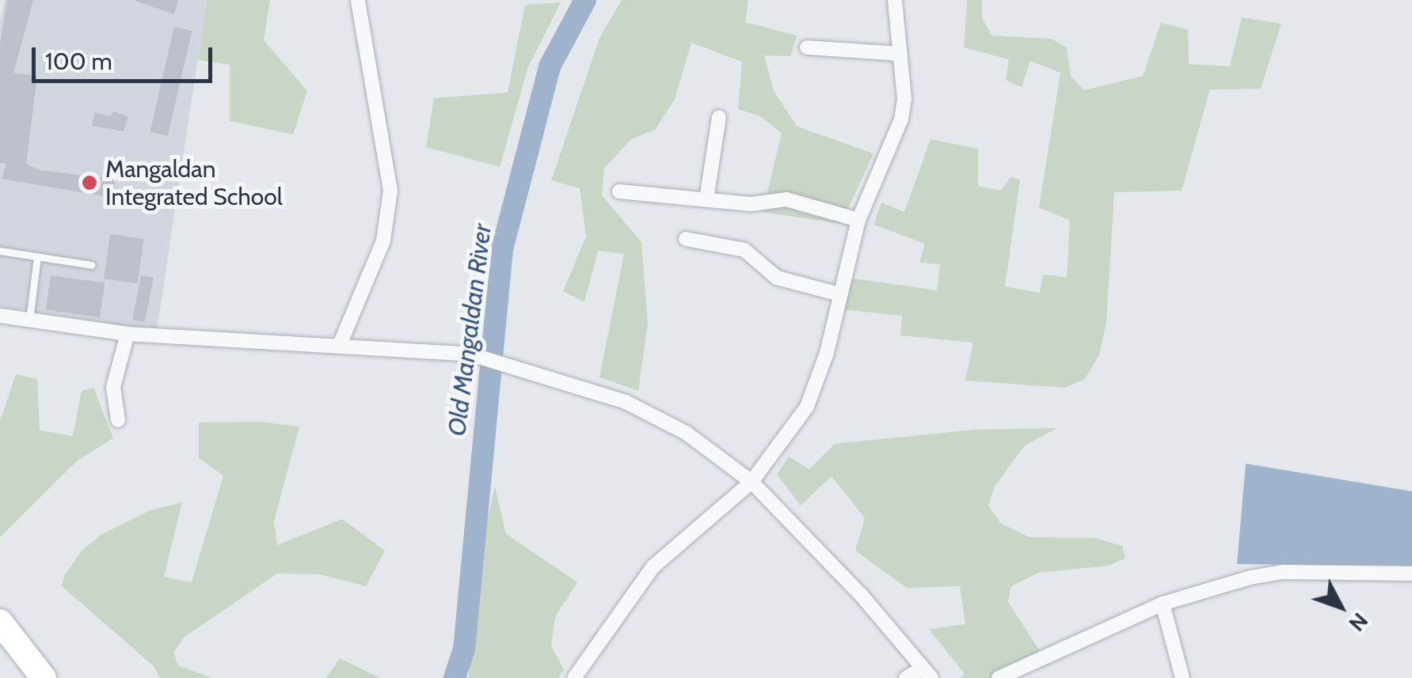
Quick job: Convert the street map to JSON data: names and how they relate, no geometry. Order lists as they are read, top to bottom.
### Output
{
  "water": ["Old Mangaldan River"],
  "places": ["Mangaldan Integrated School"],
  "scale_bar": "100 m",
  "north": "bottom right"
}
